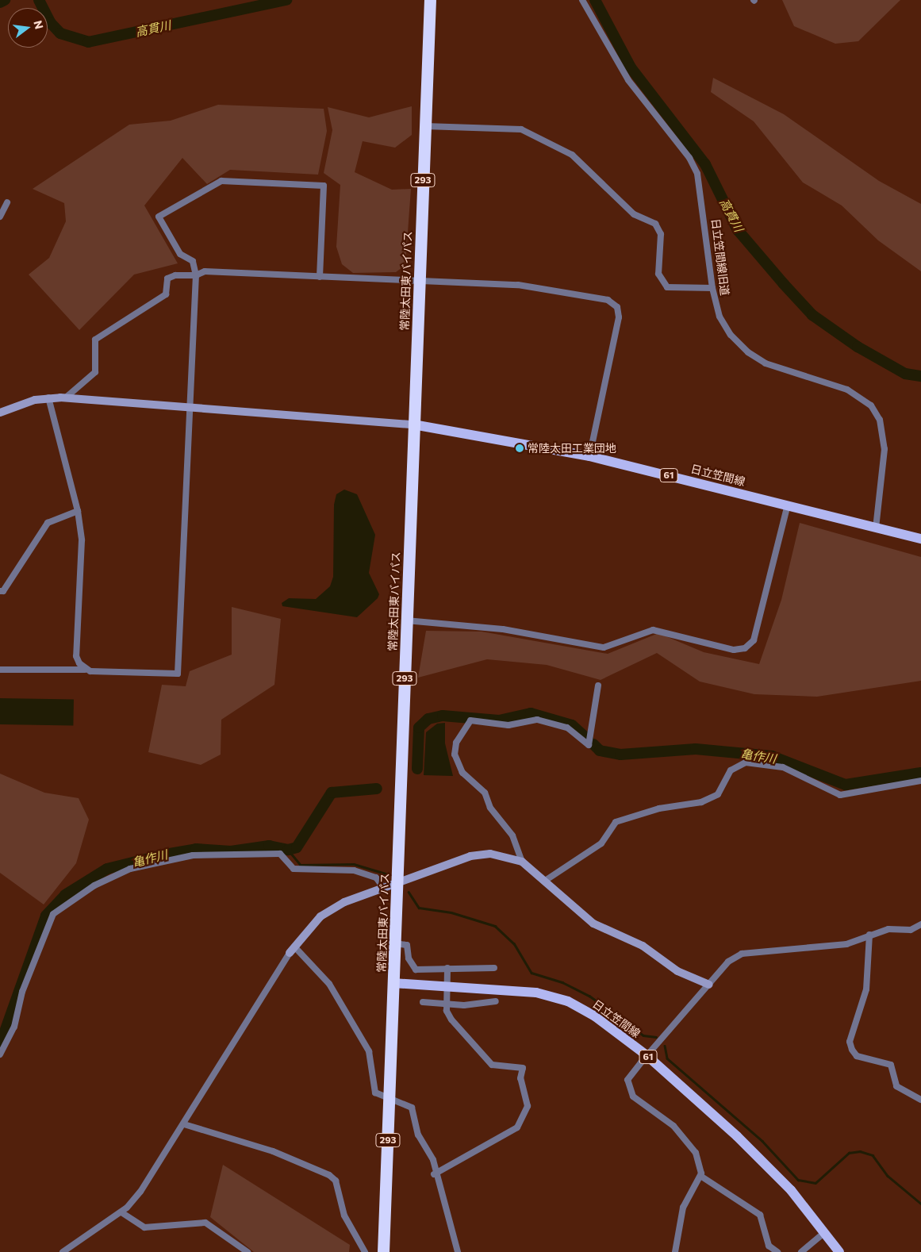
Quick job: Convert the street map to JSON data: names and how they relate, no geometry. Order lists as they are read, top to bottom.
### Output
{
  "streets": {
    "highway": ["293", "常陸太田東バイパス"],
    "main road": ["61", "日立笠間線"],
    "street": ["日立笠間線旧道"]
  },
  "crossings": [
    ["日立笠間線旧道", "日立笠間線"],
    ["常陸太田東バイパス", "日立笠間線"]
  ],
  "water": ["高貫川", "亀作川"],
  "places": ["常陸太田工業団地"],
  "north": "right"
}
